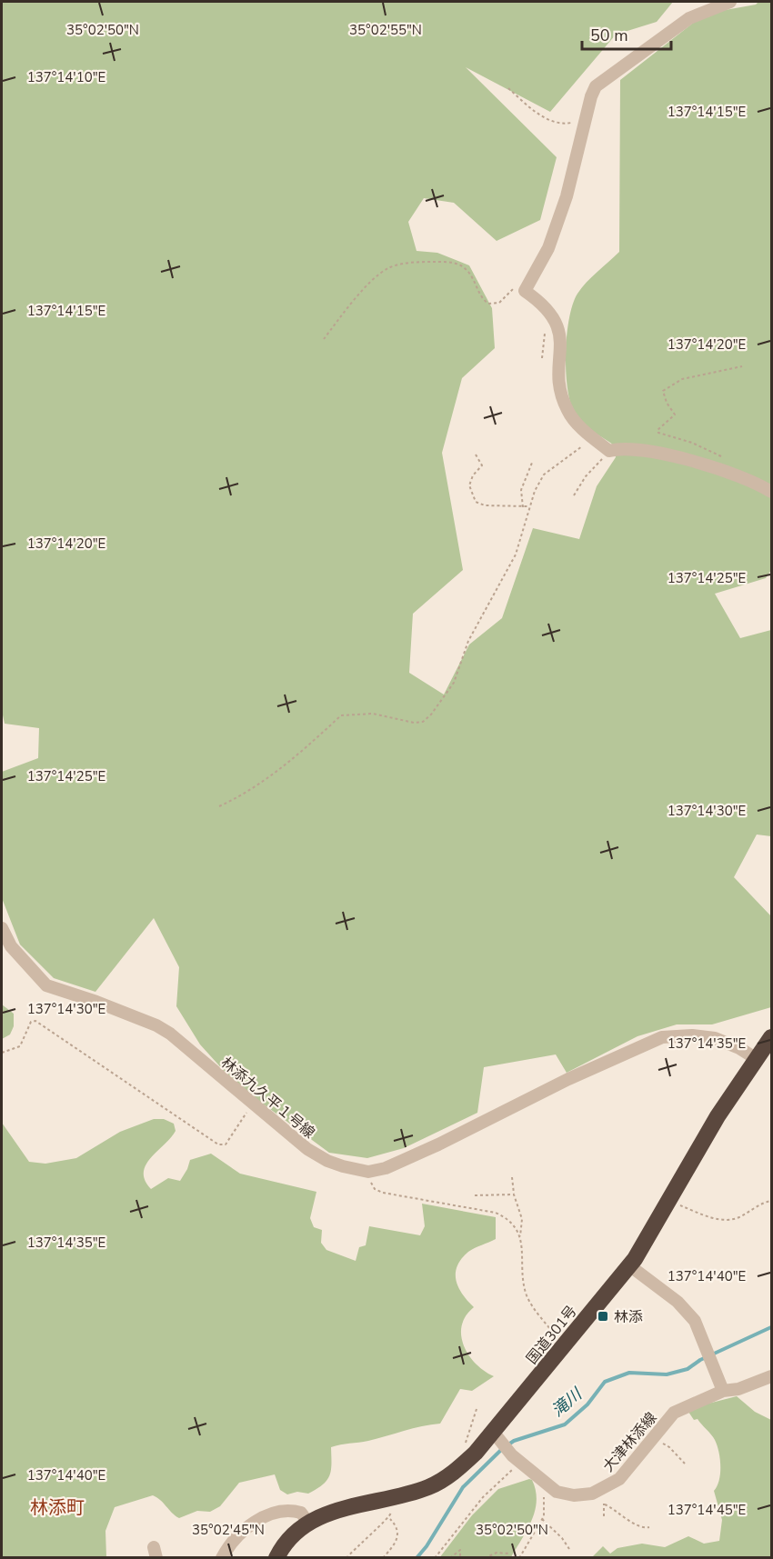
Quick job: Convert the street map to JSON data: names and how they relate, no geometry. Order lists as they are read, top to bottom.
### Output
{
  "streets": {
    "highway": ["国道301号"],
    "street": ["林添九久平１号線", "大津林添線"]
  },
  "crossings": [
    ["国道301号", "大津林添線"]
  ],
  "districts": ["林添町"],
  "water": ["滝川"],
  "places": {
    "transit": ["林添"]
  },
  "scale_bar": "50 m",
  "coordinates": [
    "35°02'50\"N",
    "35°02'55\"N",
    "137°14'10\"E",
    "137°14'15\"E",
    "137°14'20\"E",
    "137°14'25\"E",
    "137°14'30\"E",
    "137°14'35\"E",
    "137°14'40\"E",
    "137°14'45\"E",
    "35°02'45\"N"
  ]
}
